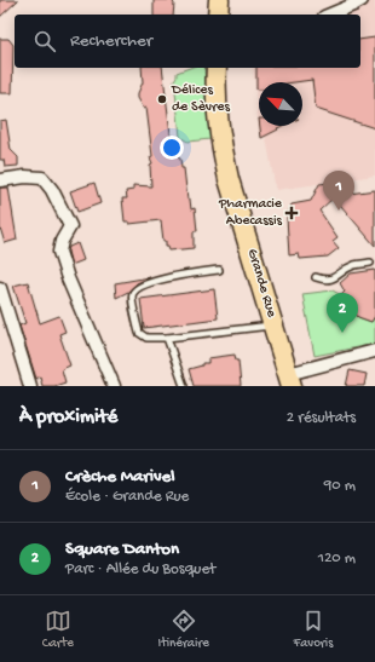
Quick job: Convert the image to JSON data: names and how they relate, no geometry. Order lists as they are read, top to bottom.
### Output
{
  "streets": {
    "main road": ["Grande Rue"]
  },
  "places": {
    "other": ["Délices de Sèvres"],
    "health": ["Pharmacie Abecassis"]
  },
  "north": "top left",
  "page": {
    "search": "Rechercher",
    "pins": ["1", "2"],
    "heading": ["À proximité", "2 résultats"],
    "list": [
      {
        "mark": "1",
        "name": "Crèche Marivel",
        "note": "École · Grande Rue",
        "value": "90 m"
      },
      {
        "mark": "2",
        "name": "Square Danton",
        "note": "Parc · Allée du Bosquet",
        "value": "120 m"
      }
    ],
    "nav": ["Carte", "Itinéraire", "Favoris"]
  }
}
